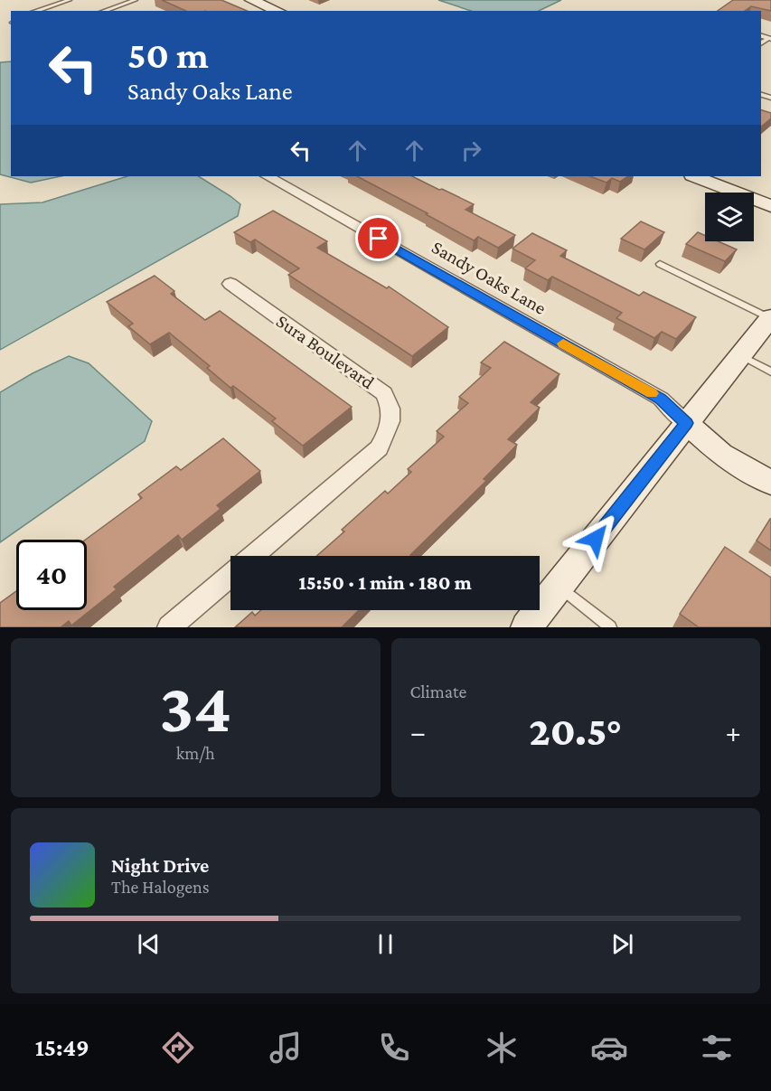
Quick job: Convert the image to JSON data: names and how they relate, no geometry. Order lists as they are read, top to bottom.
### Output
{
  "streets": {
    "street": ["Sandy Oaks Lane", "Sura Boulevard"]
  },
  "page": {
    "turn": ["50 m", "Sandy Oaks Lane"],
    "limit": "40",
    "trip": "15:50 · 1 min · 180 m",
    "tile": [
      ["34", "km/h"],
      "Climate"
    ],
    "heat": ["−", "20.5°", "+"],
    "song": ["Night Drive", "The Halogens"],
    "tabs": "15:49"
  }
}
